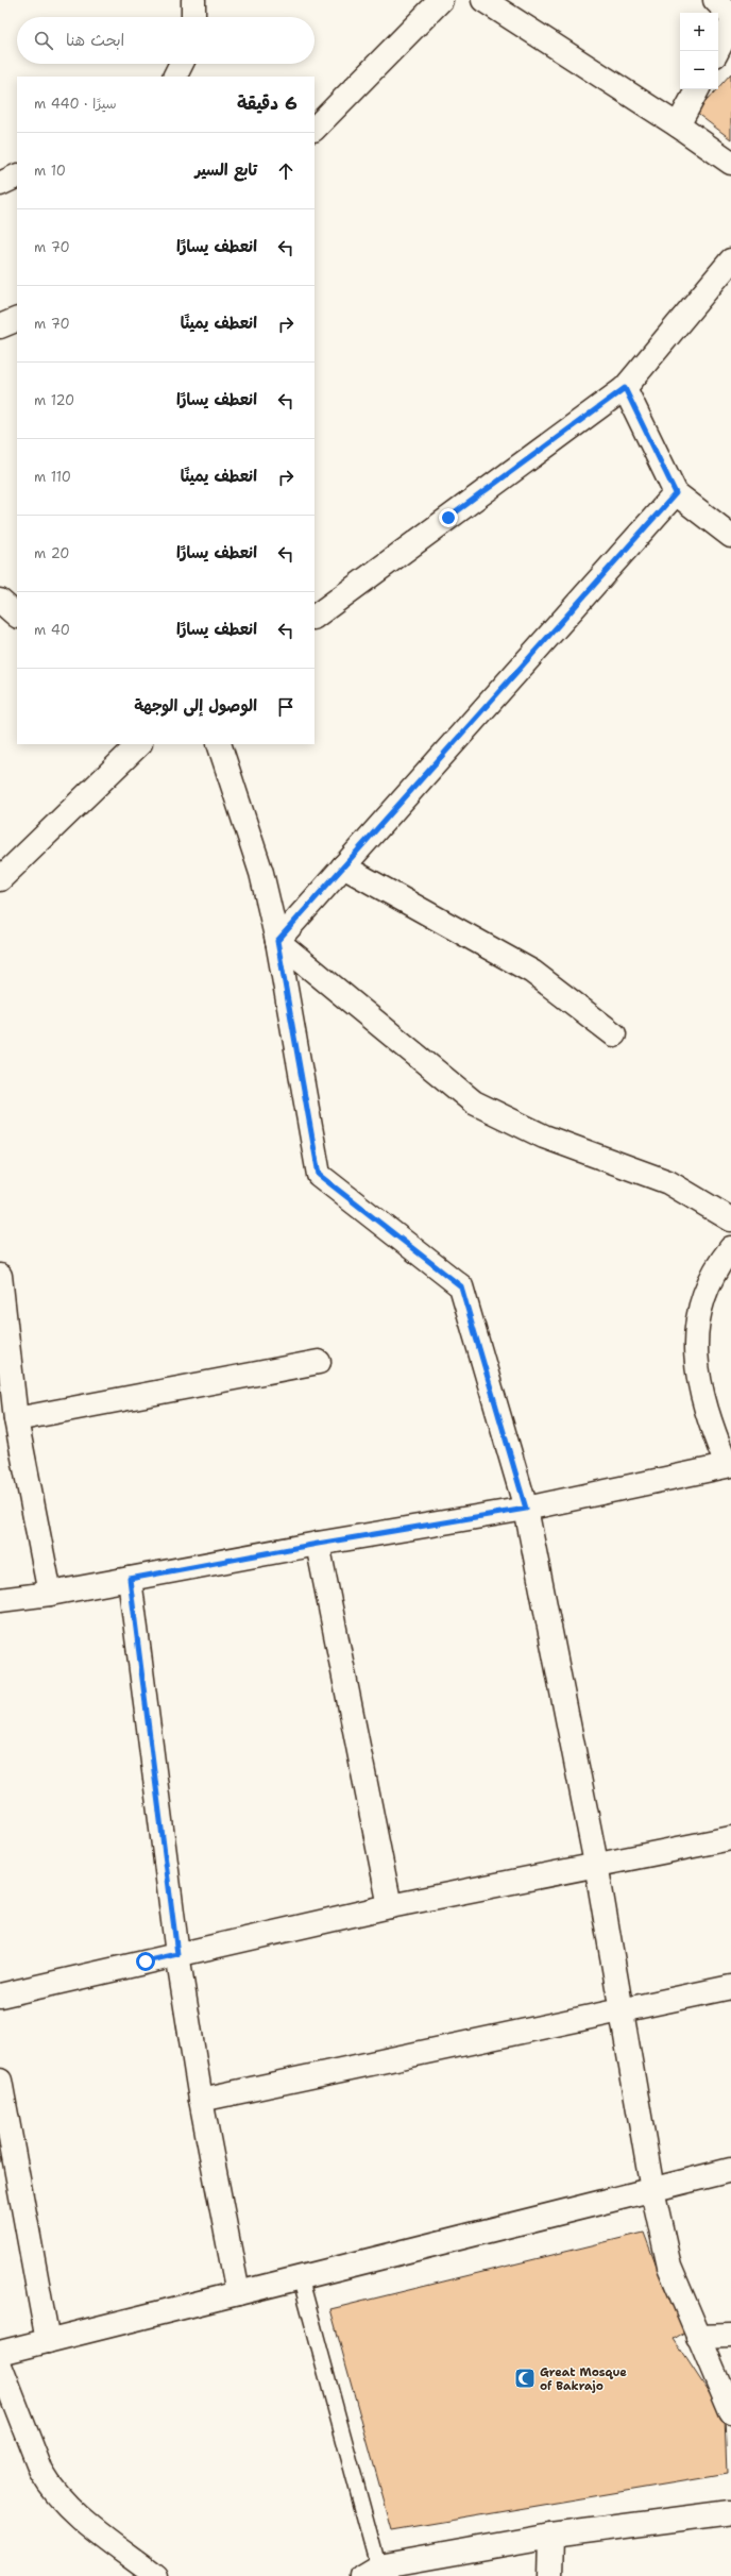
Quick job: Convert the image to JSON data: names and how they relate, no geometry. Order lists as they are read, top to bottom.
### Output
{
  "places": {
    "mosque": ["Great Mosque of Bakrajo"]
  },
  "page": {
    "map_buttons": ["+", "−"],
    "search": "ابحث هنا",
    "heading": ["6 دقيقة", "سيرًا · 440 m"],
    "list": [
      ["تابع السير", "10 m"],
      ["انعطف يسارًا", "70 m"],
      ["انعطف يمينًا", "70 m"],
      ["انعطف يسارًا", "120 m"],
      ["انعطف يمينًا", "110 m"],
      ["انعطف يسارًا", "20 m"],
      ["انعطف يسارًا", "40 m"],
      "الوصول إلى الوجهة"
    ]
  }
}
